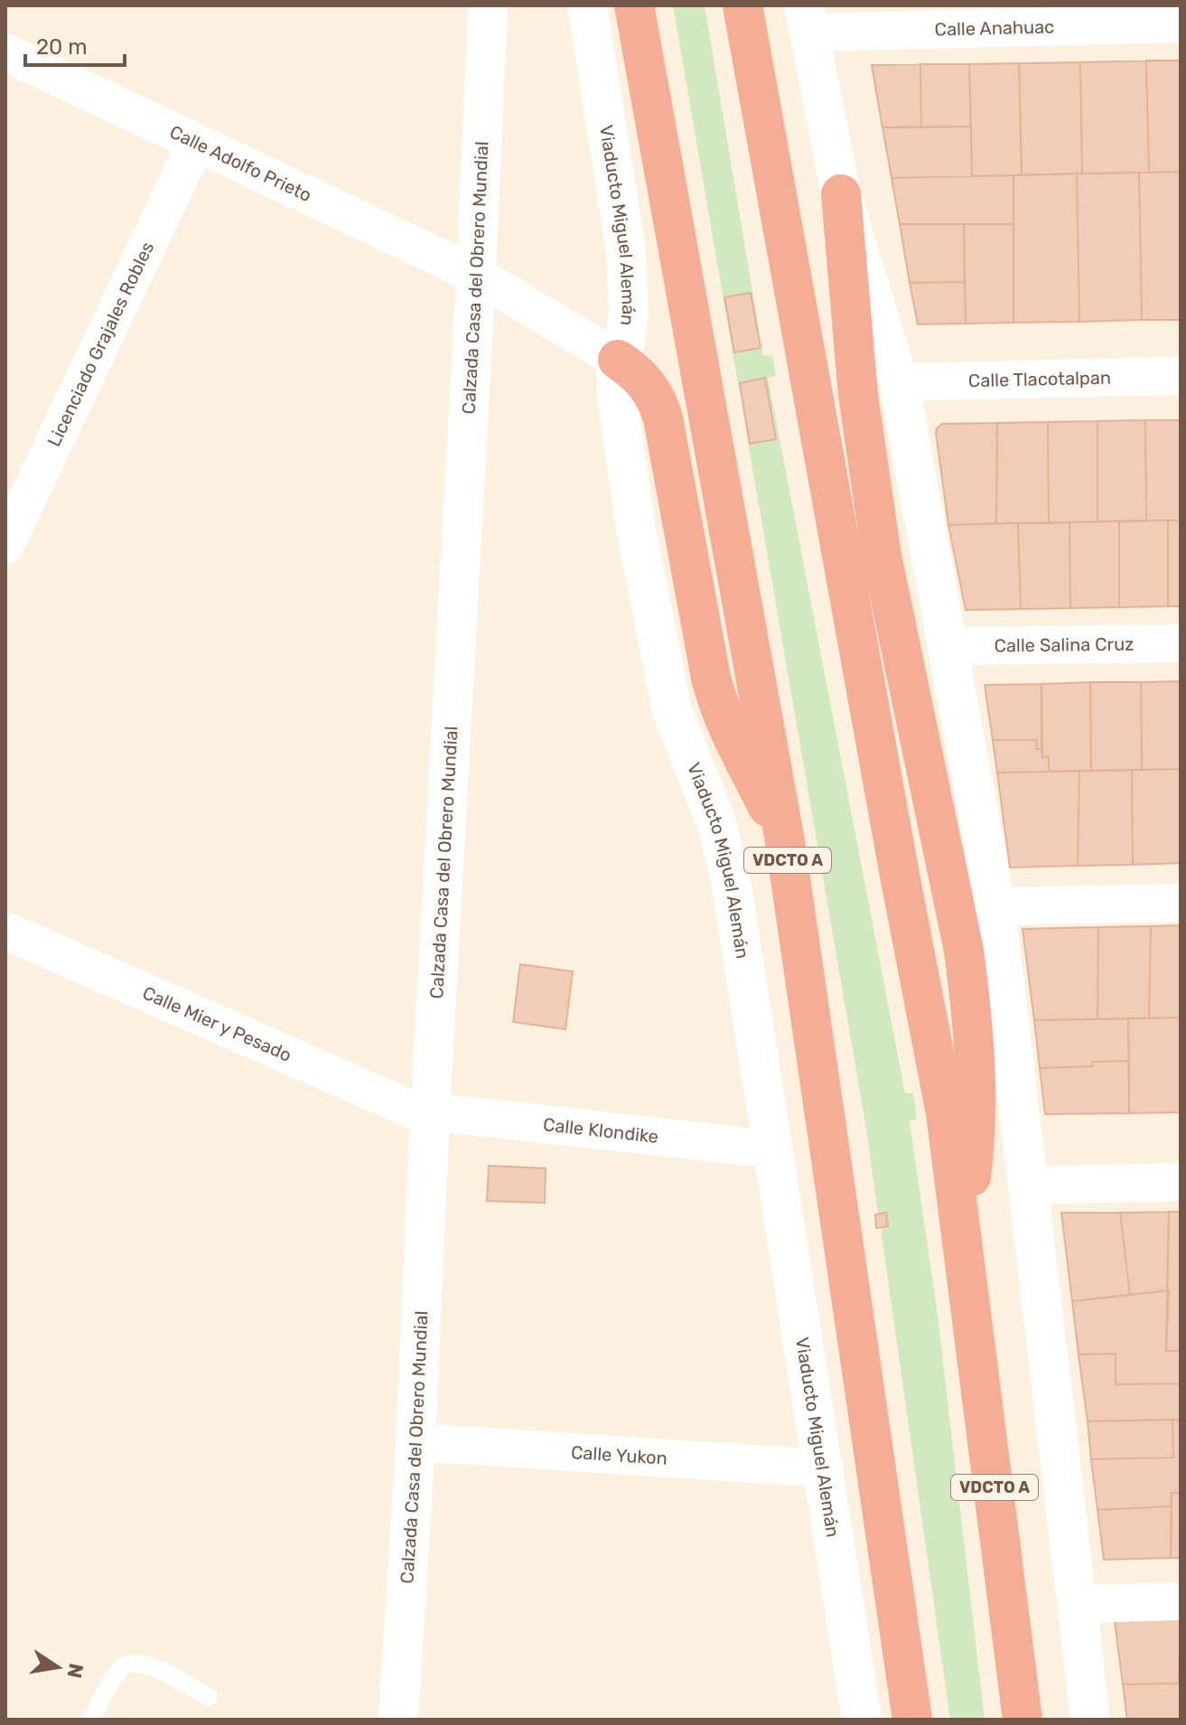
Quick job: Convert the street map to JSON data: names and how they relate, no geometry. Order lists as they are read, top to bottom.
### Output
{
  "streets": {
    "highway": ["VDCTO A"],
    "main road": ["Viaducto Miguel Alemán", "Calzada Casa del Obrero Mundial"],
    "street": [
      "Calle Anahuac",
      "Calle Adolfo Prieto",
      "Licenciado Grajales Robles",
      "Calle Tlacotalpan",
      "Calle Salina Cruz",
      "Calle Mier y Pesado",
      "Calle Klondike",
      "Calle Yukon"
    ]
  },
  "crossings": [
    ["Calle Adolfo Prieto", "Viaducto Miguel Alemán"],
    ["Calle Adolfo Prieto", "Calzada Casa del Obrero Mundial"],
    ["Calle Adolfo Prieto", "Licenciado Grajales Robles"],
    ["Viaducto Miguel Alemán", "Calle Klondike"],
    ["Viaducto Miguel Alemán", "Calle Yukon"],
    ["Calzada Casa del Obrero Mundial", "Calle Mier y Pesado"],
    ["Calzada Casa del Obrero Mundial", "Calle Klondike"],
    ["Calzada Casa del Obrero Mundial", "Calle Yukon"],
    ["Calle Mier y Pesado", "Calle Klondike"]
  ],
  "scale_bar": "20 m",
  "north": "right"
}
